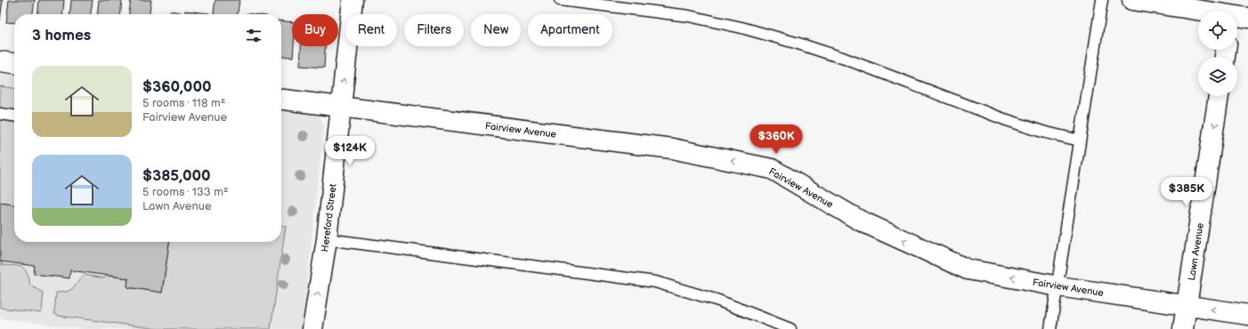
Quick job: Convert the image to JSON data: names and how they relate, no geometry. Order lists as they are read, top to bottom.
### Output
{
  "streets": {
    "street": ["Fairview Avenue", "Hereford Street", "Lawn Avenue"]
  },
  "crossings": [
    ["Fairview Avenue", "Hereford Street"],
    ["Fairview Avenue", "Lawn Avenue"]
  ],
  "one_way": ["Fairview Avenue", "Hereford Street", "Lawn Avenue"],
  "page": {
    "chip": [
      "Buy",
      "Rent",
      "Filters",
      "New",
      "Apartment"
    ],
    "heading": "3 homes",
    "list": [
      {
        "name": "$360,000",
        "note": "5 rooms · 118 m² · Fairview Avenue"
      },
      {
        "name": "$385,000",
        "note": "5 rooms · 133 m² · Lawn Avenue"
      }
    ],
    "price": ["$360K", "$124K", "$385K"]
  }
}
